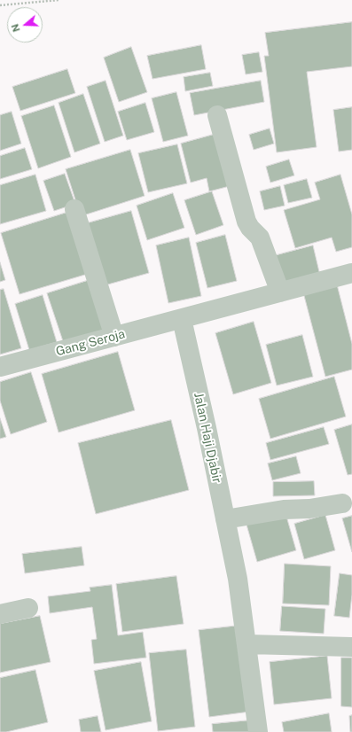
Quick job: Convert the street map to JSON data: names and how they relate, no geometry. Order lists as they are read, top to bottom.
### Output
{
  "streets": {
    "street": ["Gang Seroja", "Jalan Haji Djabir"]
  },
  "crossings": [
    ["Gang Seroja", "Jalan Haji Djabir"]
  ],
  "north": "left"
}
